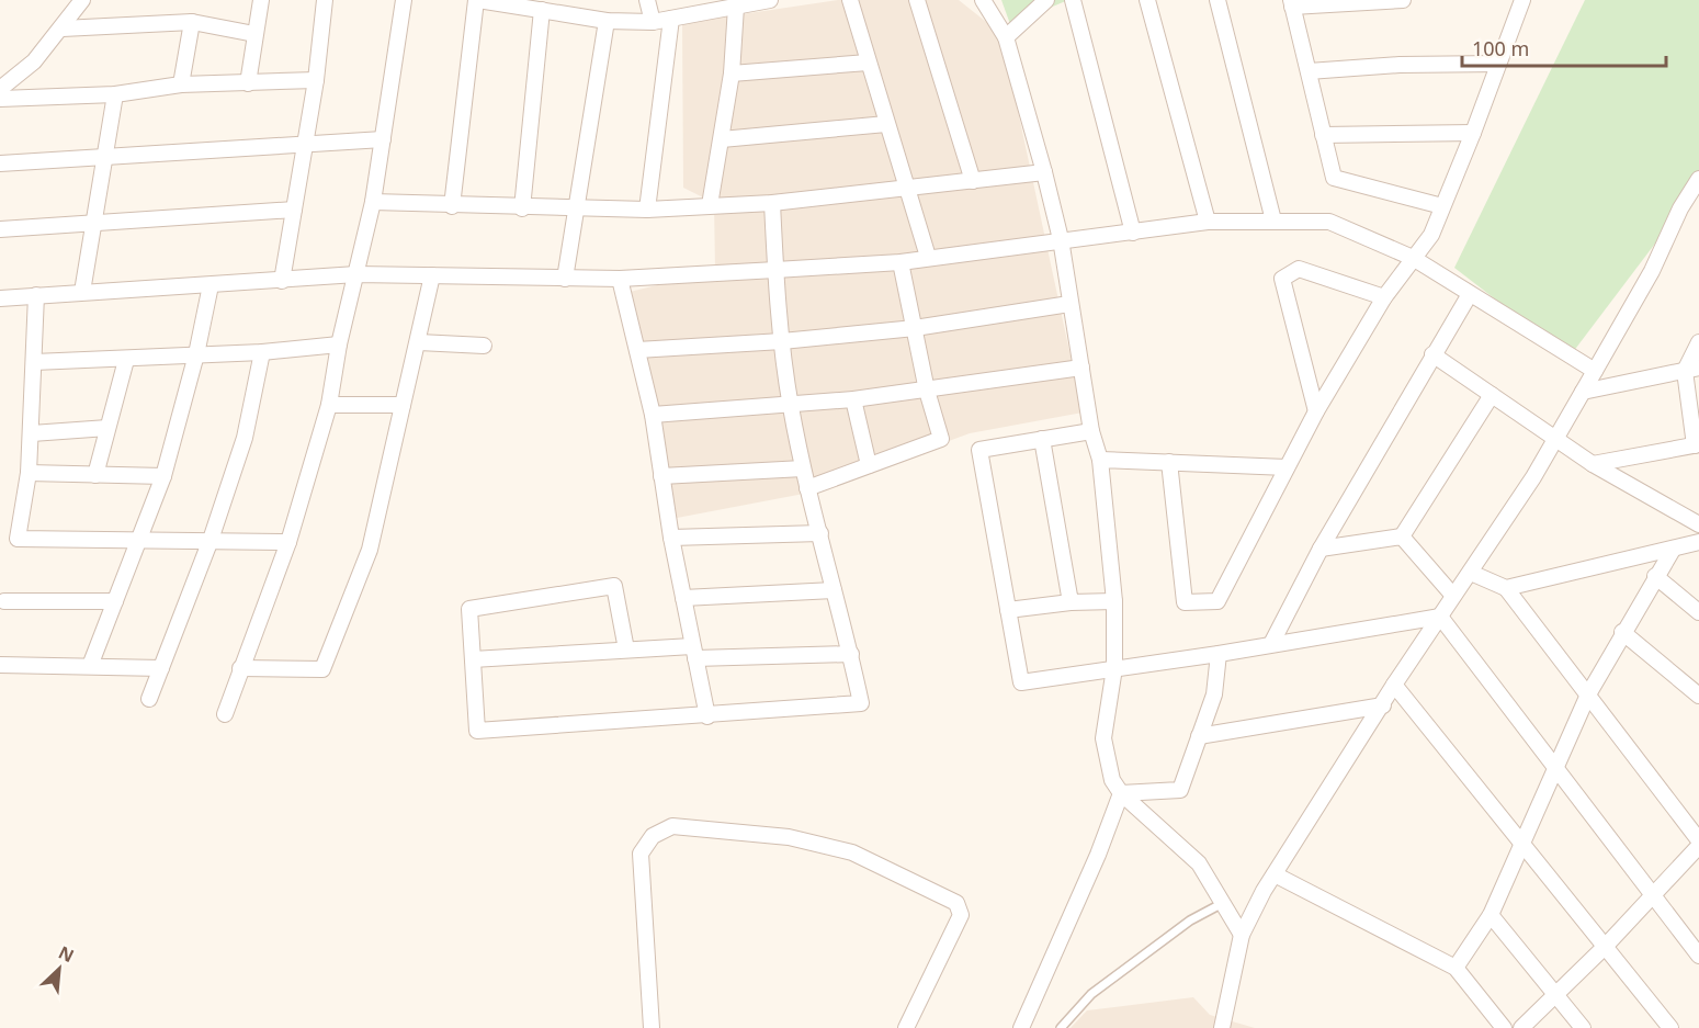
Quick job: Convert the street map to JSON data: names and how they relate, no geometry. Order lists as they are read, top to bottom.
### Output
{
  "scale_bar": "100 m",
  "north": "top right"
}
